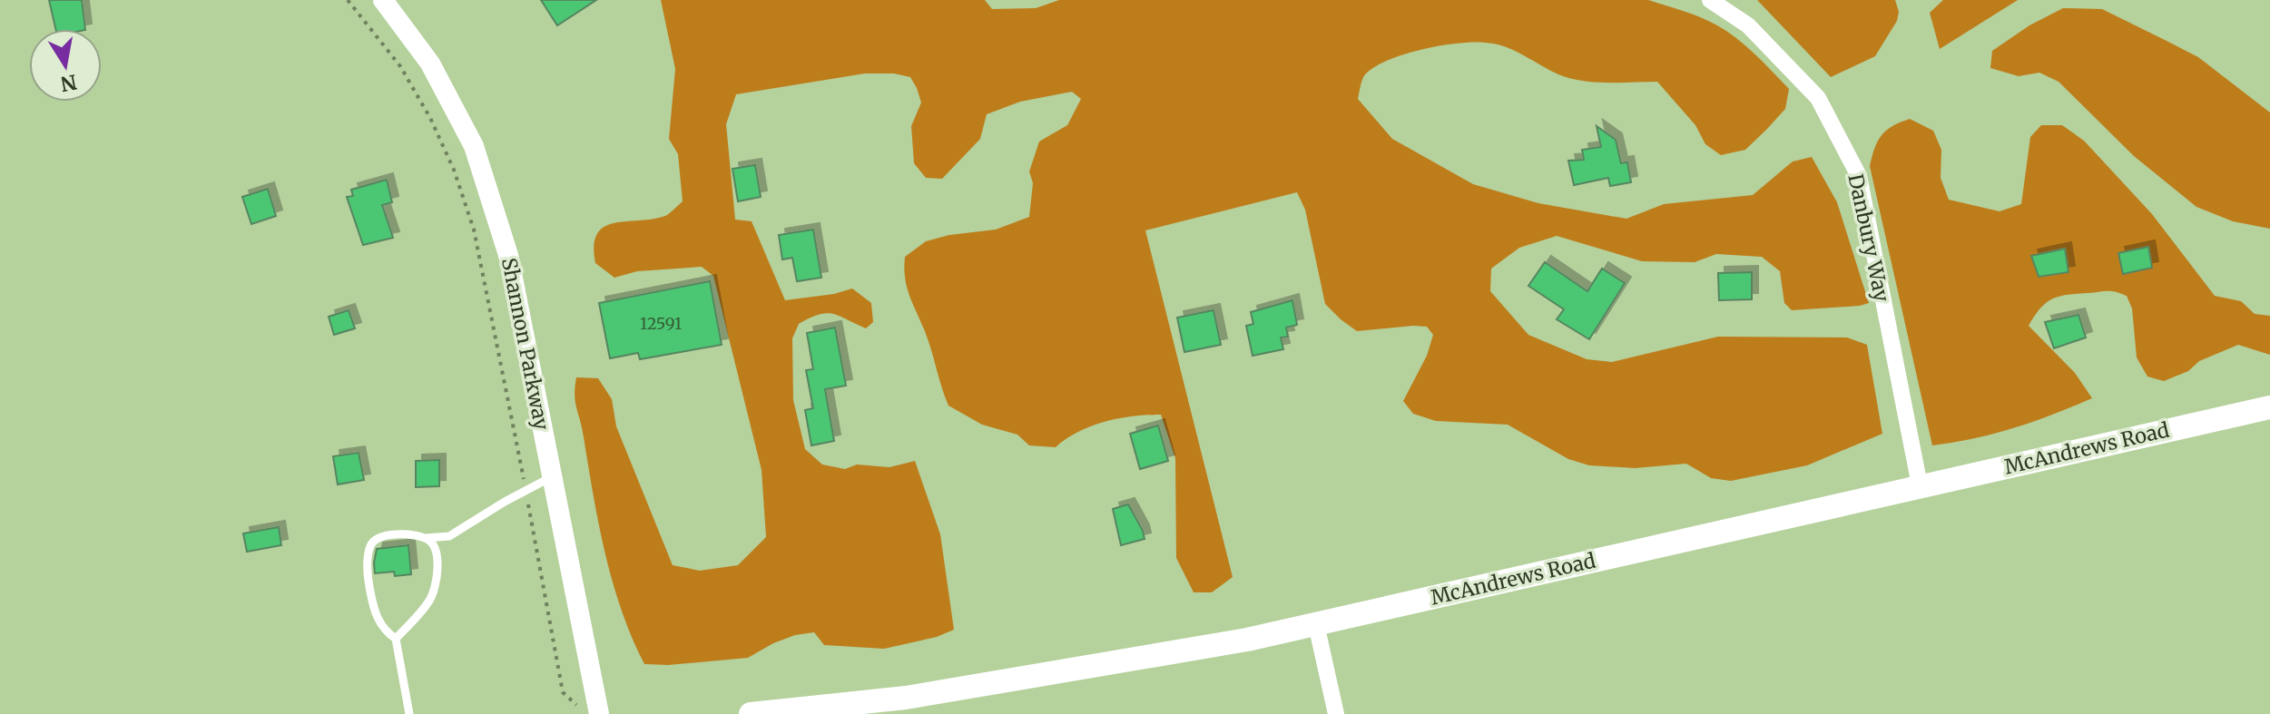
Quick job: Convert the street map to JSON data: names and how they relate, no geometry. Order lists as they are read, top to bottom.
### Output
{
  "streets": {
    "main road": ["McAndrews Road"],
    "street": ["Danbury Way", "Shannon Parkway"]
  },
  "crossings": [
    ["Danbury Way", "McAndrews Road"]
  ],
  "house_numbers": ["12591"],
  "north": "bottom"
}
